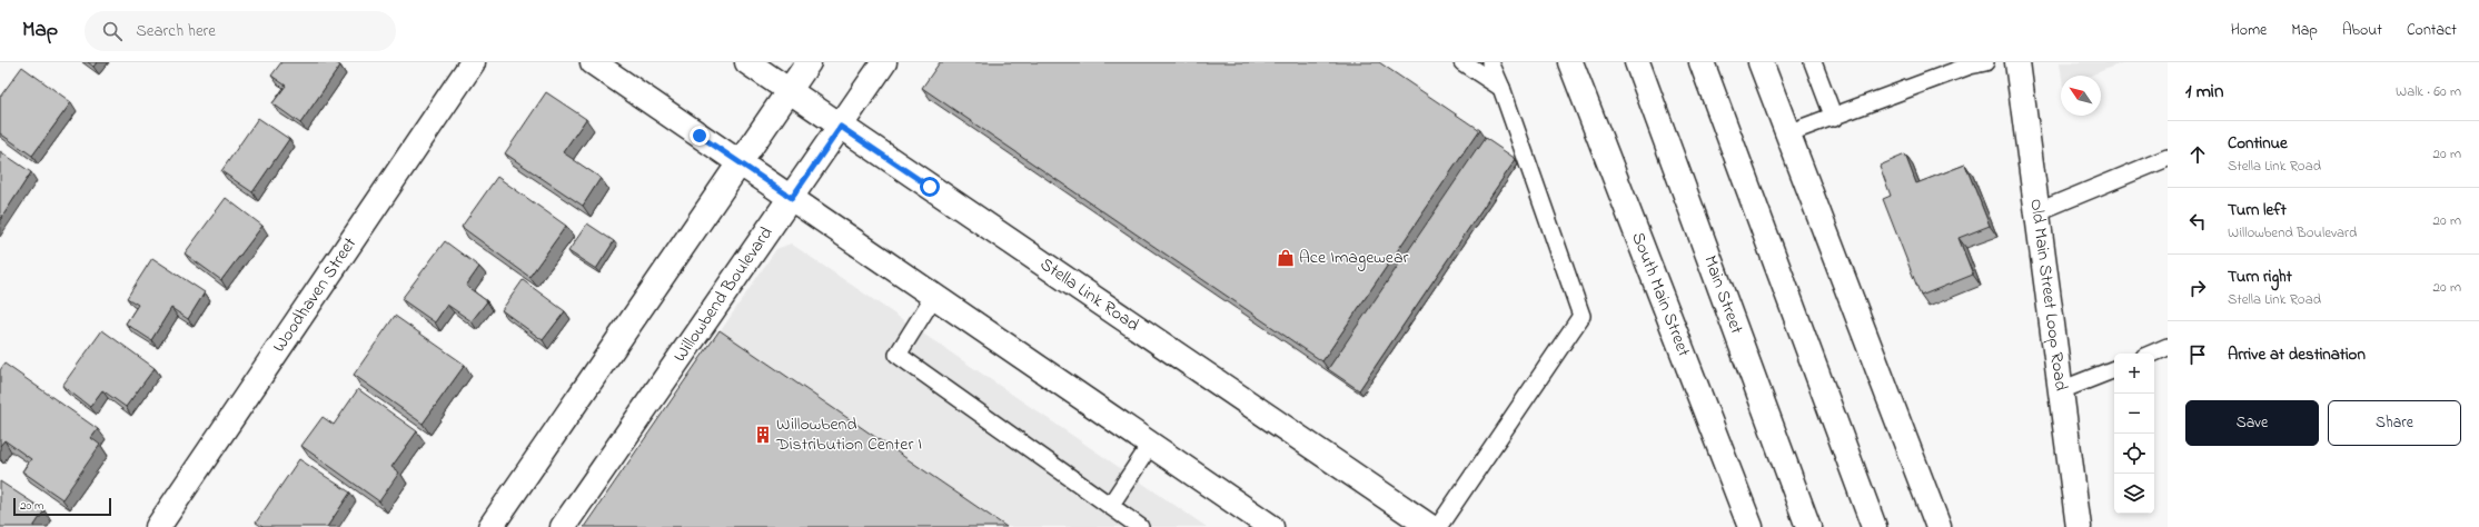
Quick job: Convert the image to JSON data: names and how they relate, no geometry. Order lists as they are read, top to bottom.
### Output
{
  "streets": {
    "main road": [
      "Woodhaven Street",
      "Willowbend Boulevard",
      "Stella Link Road",
      "South Main Street",
      "Main Street",
      "Old Main Street Loop Road"
    ]
  },
  "crossings": [
    ["Willowbend Boulevard", "Stella Link Road"]
  ],
  "places": {
    "shop": ["Ace Imagewear"],
    "building": ["Willowbend Distribution Center I"]
  },
  "scale_bar": "20 m",
  "north": "top left",
  "page": {
    "header": "Map",
    "search": "Search here",
    "nav": [
      "Home",
      "Map",
      "About",
      "Contact"
    ],
    "heading": ["1 min", "Walk · 60 m"],
    "list": [
      ["Continue", "Stella Link Road", "20 m"],
      ["Turn left", "Willowbend Boulevard", "20 m"],
      ["Turn right", "Stella Link Road", "20 m"],
      "Arrive at destination"
    ],
    "map_buttons": ["+", "−"],
    "buttons": ["Save", "Share"],
    "scale": "20 m"
  }
}
